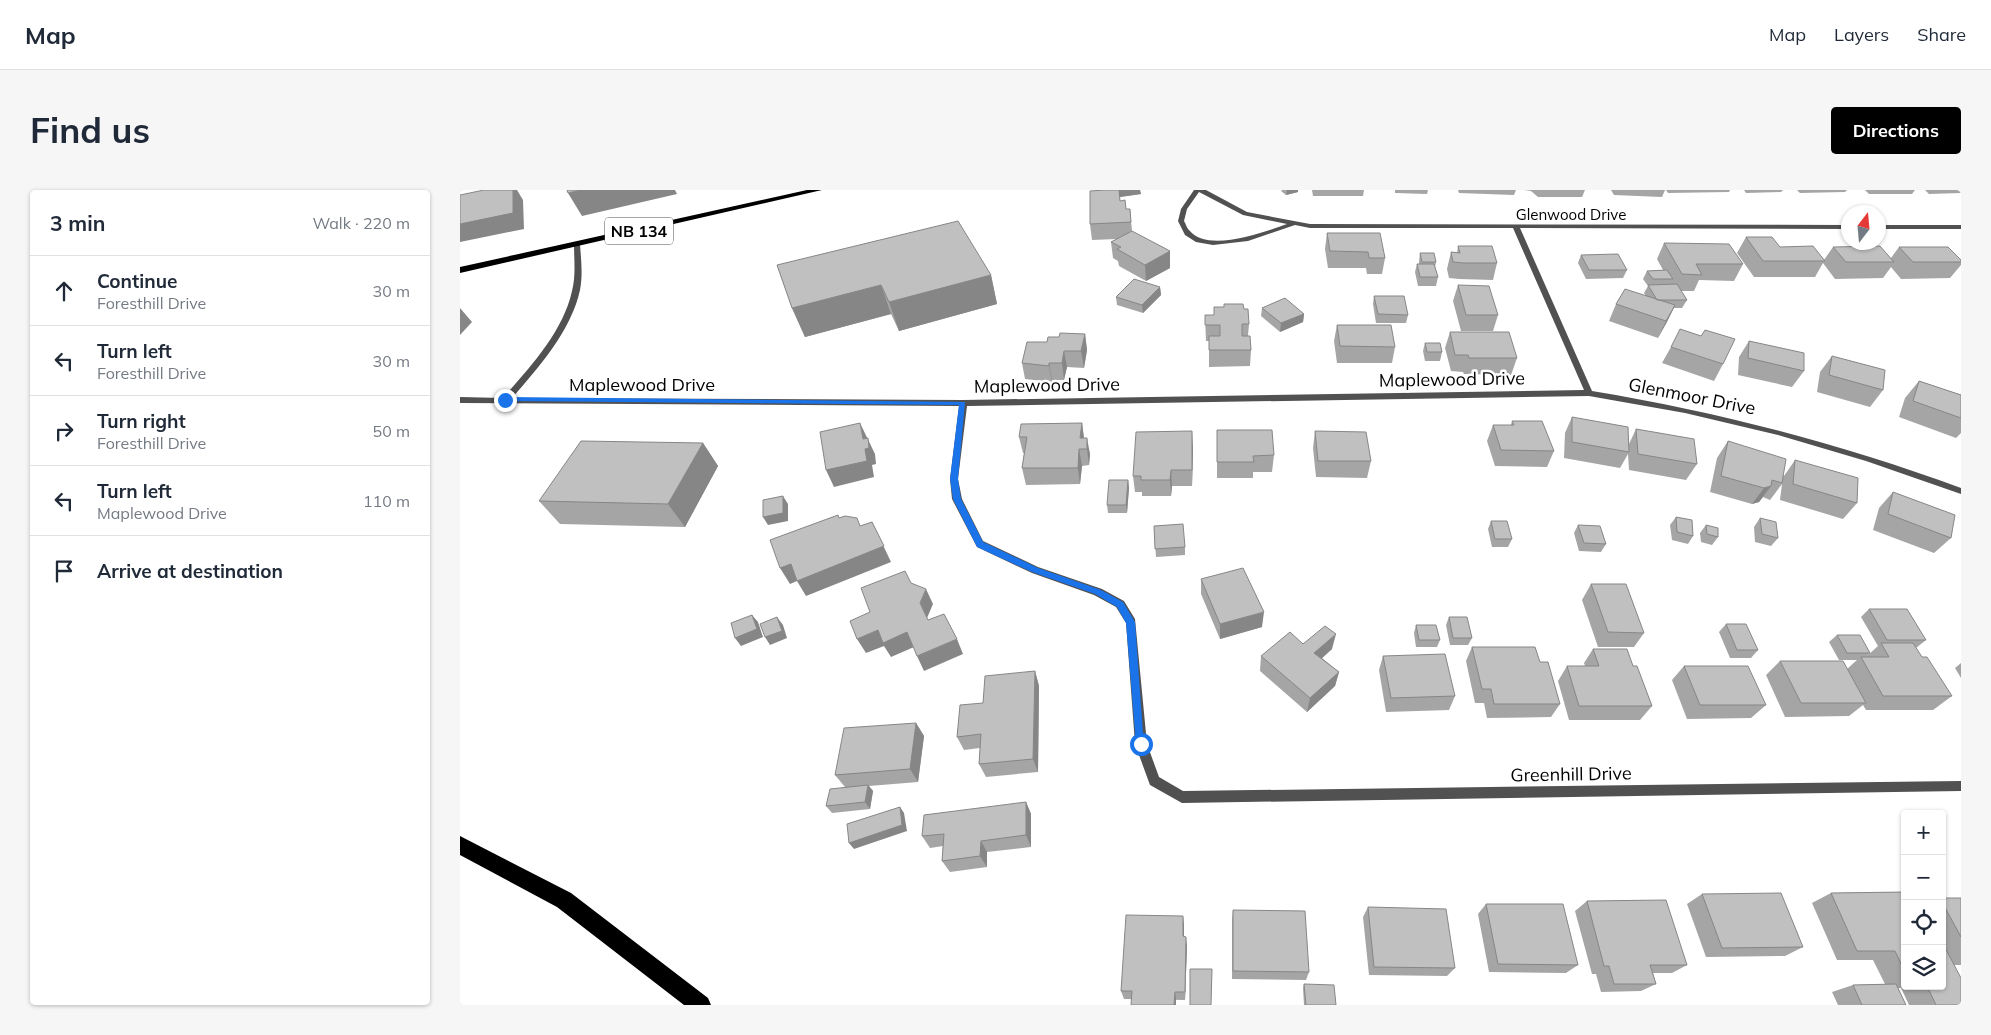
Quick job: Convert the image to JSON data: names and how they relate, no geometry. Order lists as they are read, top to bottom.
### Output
{
  "streets": {
    "main road": ["NB 134"],
    "street": [
      "Glenwood Drive",
      "Maplewood Drive",
      "Glenmoor Drive",
      "Greenhill Drive"
    ]
  },
  "crossings": [
    ["Maplewood Drive", "Glenmoor Drive"],
    ["Maplewood Drive", "Greenhill Drive"]
  ],
  "north": "top",
  "page": {
    "header": "Map",
    "nav": ["Map", "Layers", "Share"],
    "buttons": "Directions",
    "title": "Find us",
    "heading": ["3 min", "Walk · 220 m"],
    "list": [
      ["Continue", "Foresthill Drive", "30 m"],
      ["Turn left", "Foresthill Drive", "30 m"],
      ["Turn right", "Foresthill Drive", "50 m"],
      ["Turn left", "Maplewood Drive", "110 m"],
      "Arrive at destination"
    ],
    "map_buttons": ["+", "−"]
  }
}
